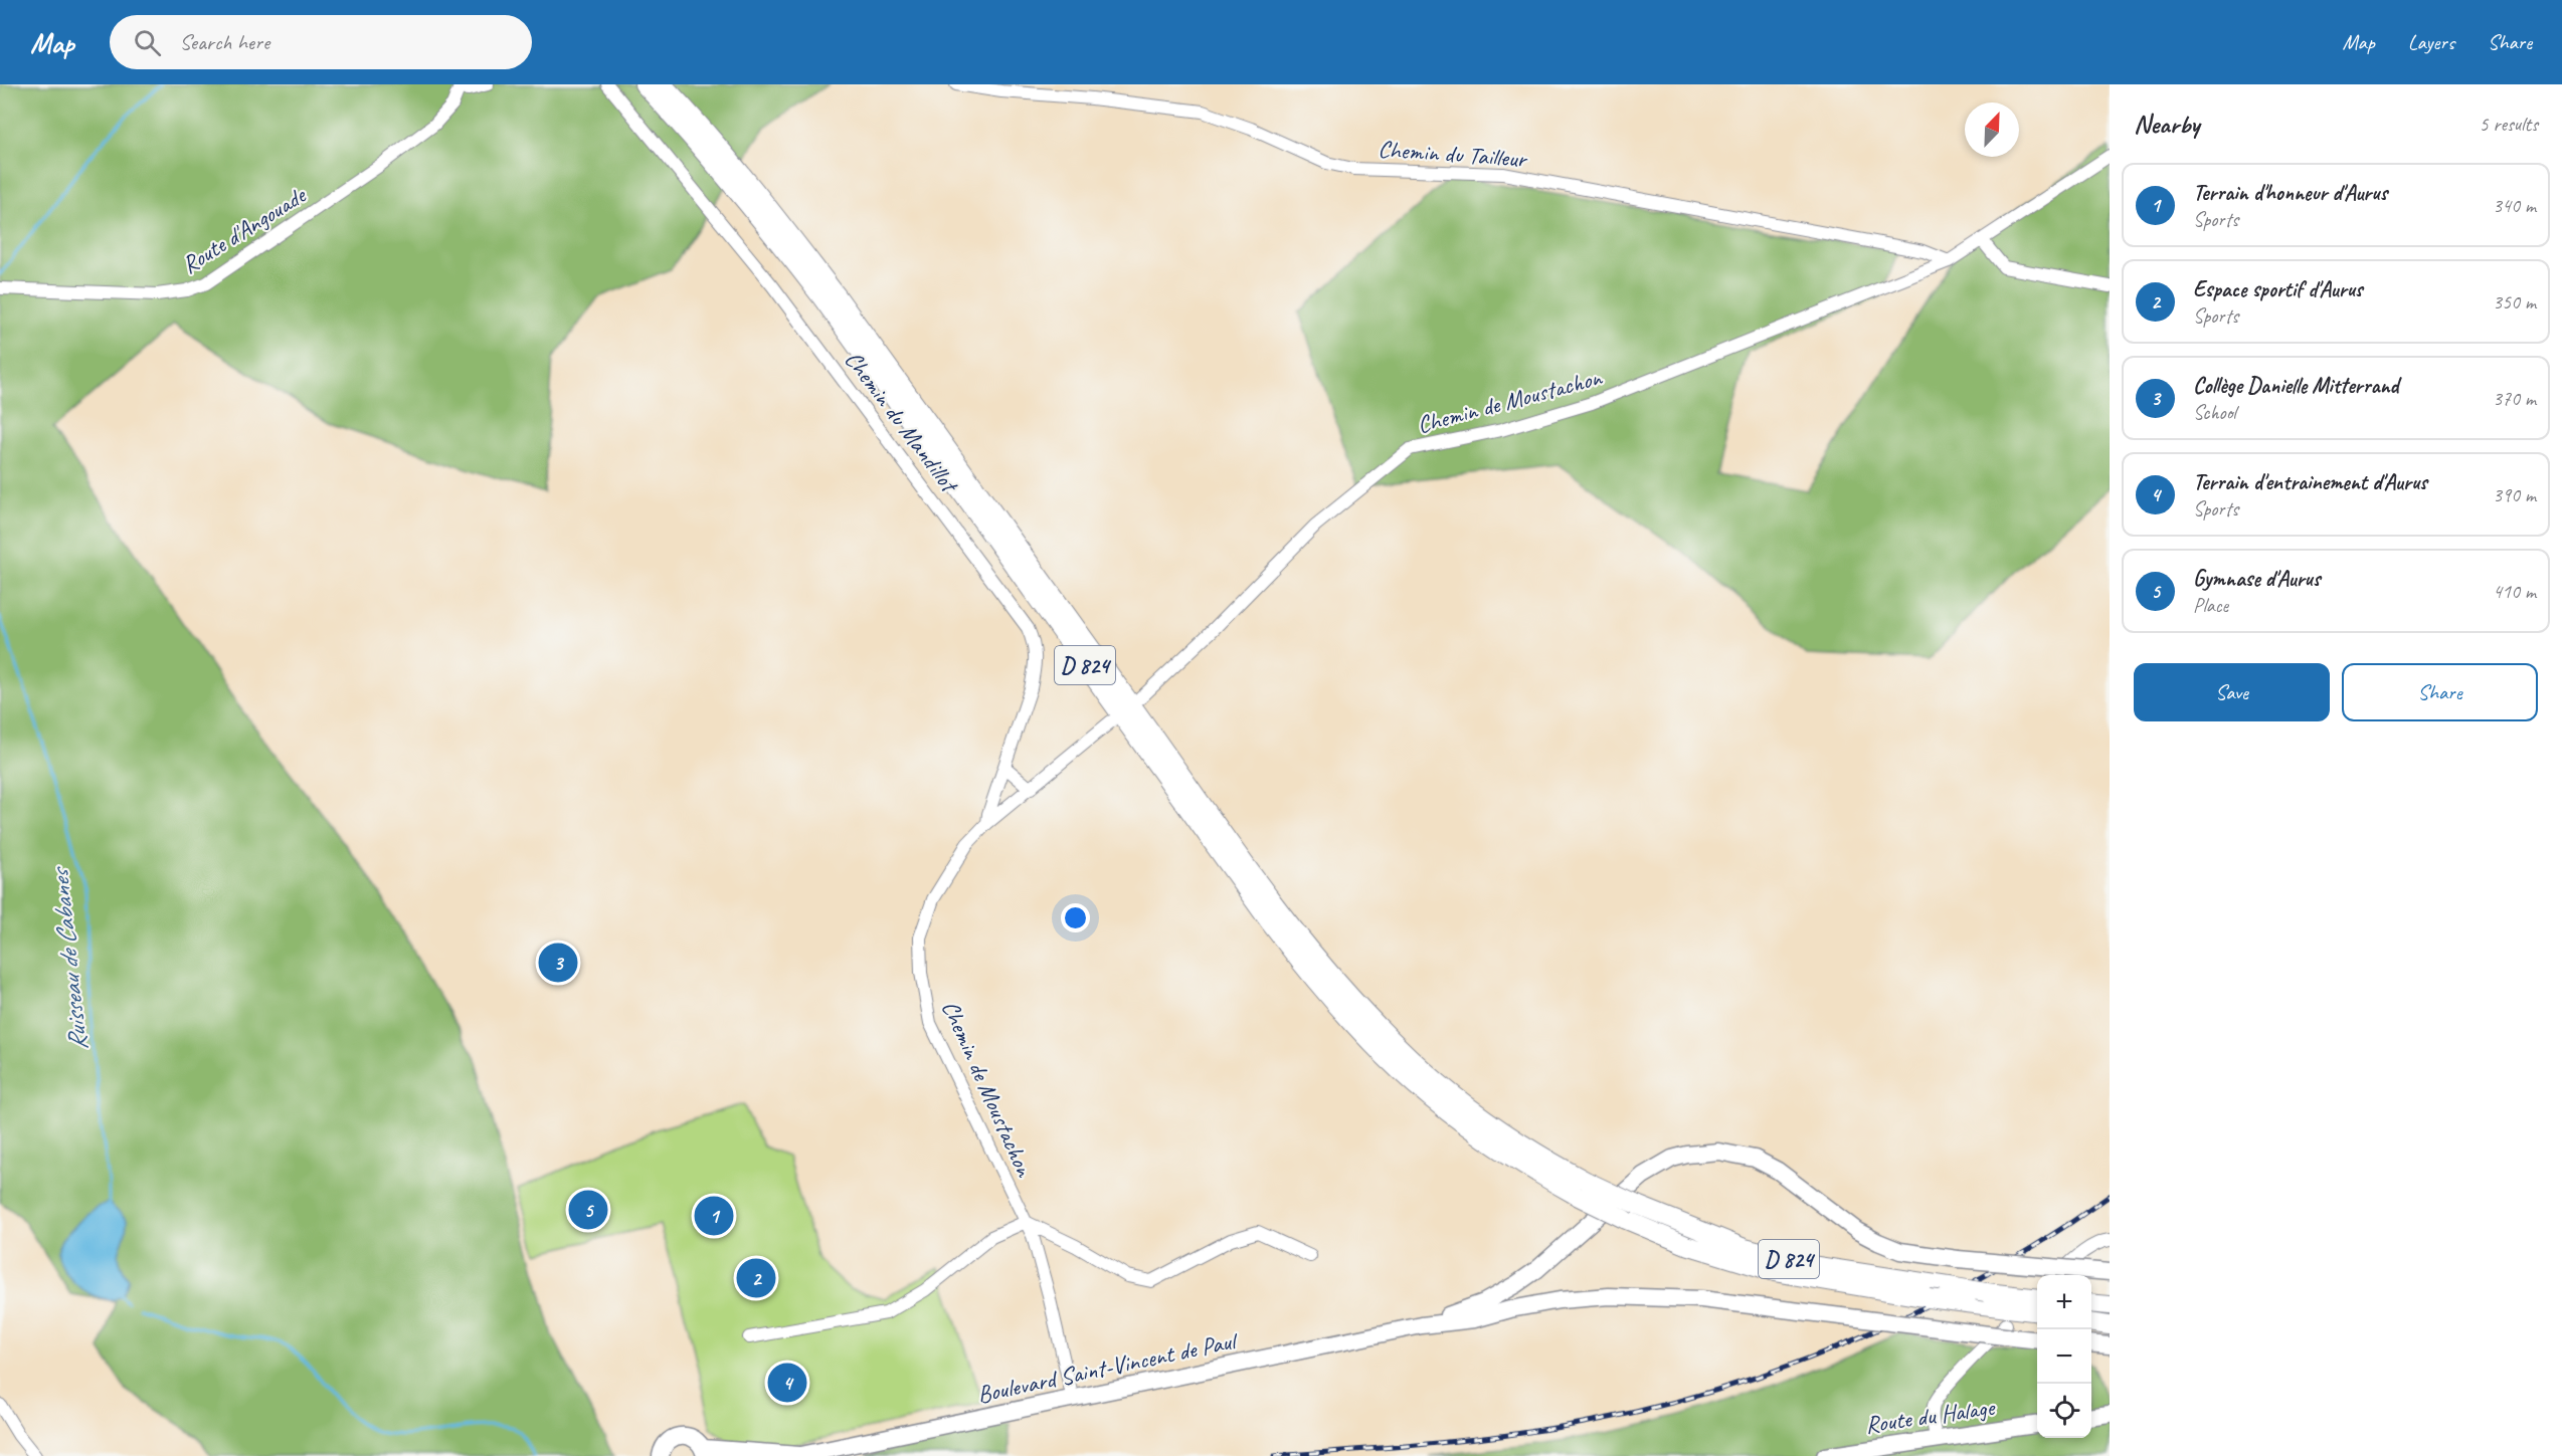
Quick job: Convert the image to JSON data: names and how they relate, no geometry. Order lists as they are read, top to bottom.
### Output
{
  "streets": {
    "highway": ["D 824"],
    "main road": ["Boulevard Saint-Vincent de Paul", "Route du Halage"],
    "street": [
      "Chemin du Tailleur",
      "Route d'Angouade",
      "Chemin de Moustachon",
      "Chemin du Mandillot"
    ]
  },
  "crossings": [
    ["Chemin du Tailleur", "Chemin de Moustachon"],
    ["Chemin de Moustachon", "Chemin du Mandillot"],
    ["Chemin de Moustachon", "Boulevard Saint-Vincent de Paul"]
  ],
  "water": ["Ruisseau de Cabanes"],
  "north": "top right",
  "page": {
    "header": "Map",
    "search": "Search here",
    "nav": ["Map", "Layers", "Share"],
    "heading": ["Nearby", "5 results"],
    "list": [
      {
        "mark": "1",
        "name": "Terrain d'honneur d'Aurus",
        "note": "Sports",
        "value": "340 m"
      },
      {
        "mark": "2",
        "name": "Espace sportif d'Aurus",
        "note": "Sports",
        "value": "350 m"
      },
      {
        "mark": "3",
        "name": "Collège Danielle Mitterrand",
        "note": "School",
        "value": "370 m"
      },
      {
        "mark": "4",
        "name": "Terrain d'entrainement d'Aurus",
        "note": "Sports",
        "value": "390 m"
      },
      {
        "mark": "5",
        "name": "Gymnase d'Aurus",
        "note": "Place",
        "value": "410 m"
      }
    ],
    "buttons": ["Save", "Share"],
    "pins": [
      "3",
      "5",
      "1",
      "2",
      "4"
    ],
    "map_buttons": ["+", "−"]
  }
}
